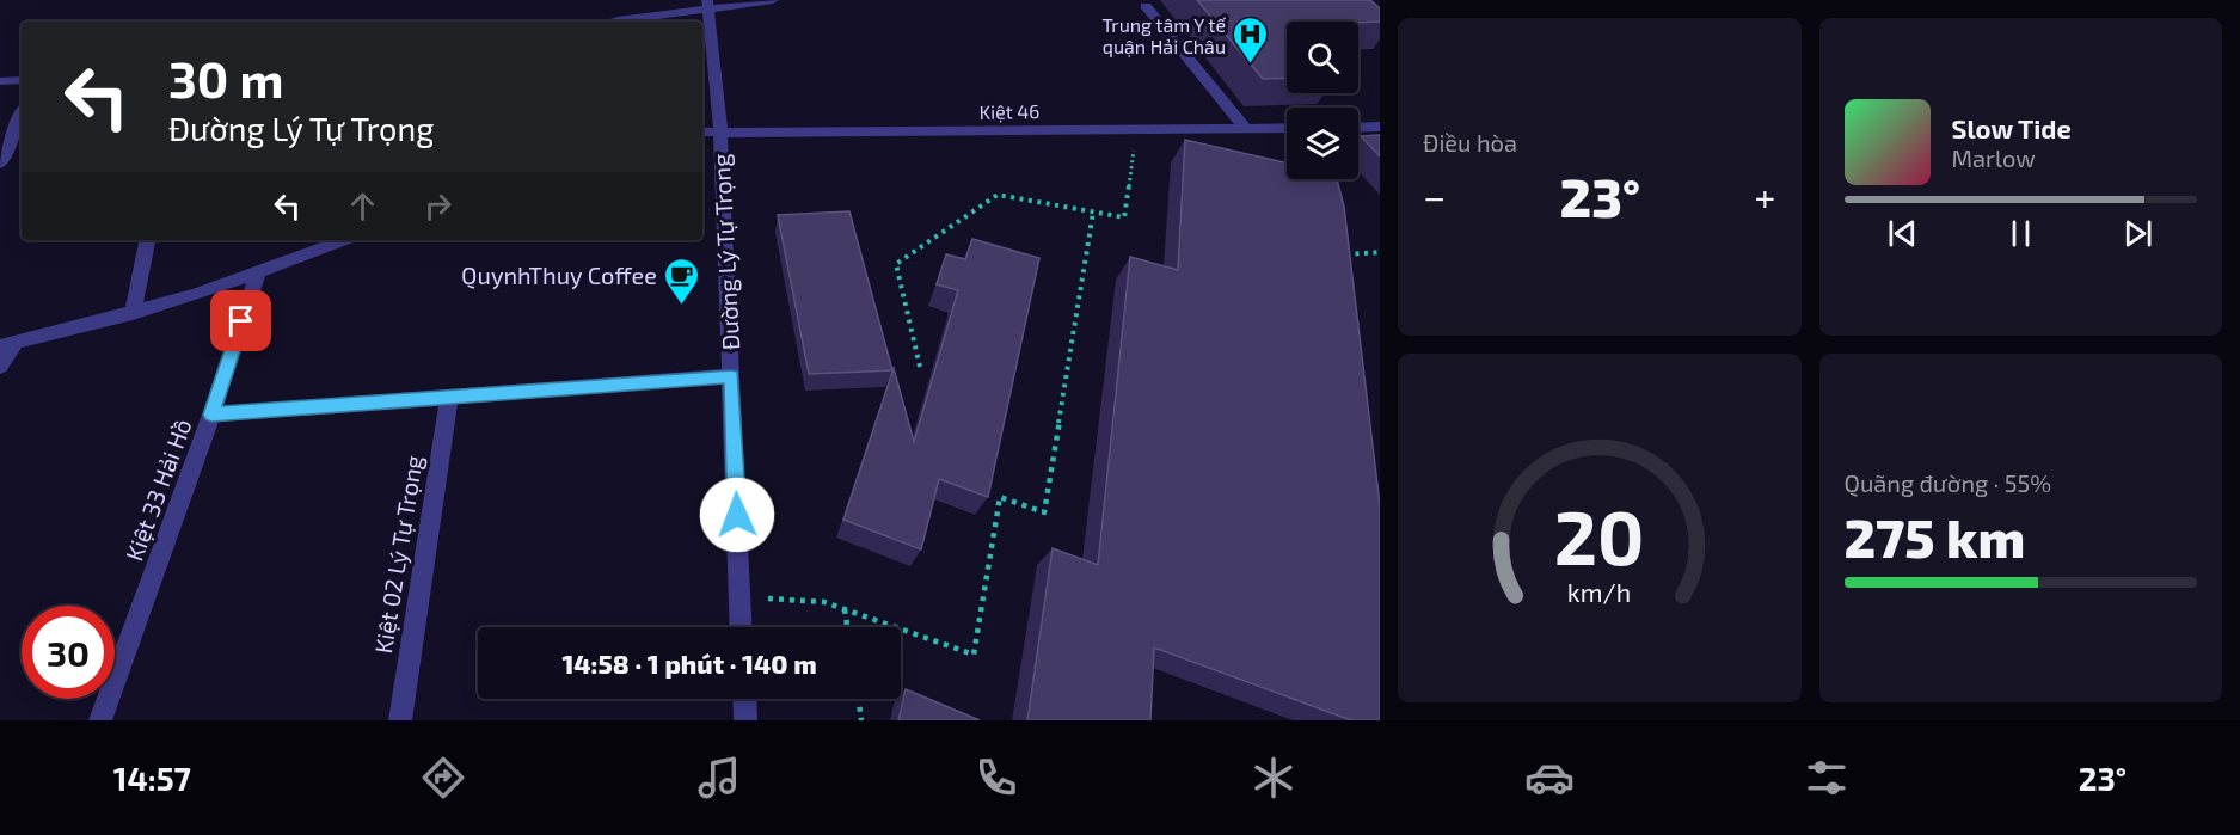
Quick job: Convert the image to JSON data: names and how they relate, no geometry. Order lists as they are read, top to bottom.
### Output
{
  "streets": {
    "street": [
      "Kiệt 46",
      "Đường Lý Tự Trọng",
      "Kiệt 33 Hải Hồ",
      "Kiệt 02 Lý Tự Trọng"
    ]
  },
  "crossings": [
    ["Kiệt 46", "Đường Lý Tự Trọng"],
    ["Đường Lý Tự Trọng", "Kiệt 33 Hải Hồ"],
    ["Đường Lý Tự Trọng", "Kiệt 02 Lý Tự Trọng"]
  ],
  "places": {
    "hospital": ["Trung tâm Y tế quận Hải Châu"],
    "cafe": ["QuynhThuy Coffee"]
  },
  "page": {
    "tile": [
      "Điều hòa",
      ["Quãng đường · 55%", "275 km"]
    ],
    "turn": ["30 m", "Đường Lý Tự Trọng"],
    "song": ["Slow Tide", "Marlow"],
    "heat": ["−", "23°", "+"],
    "limit": "30",
    "trip": "14:58 · 1 phút · 140 m",
    "tabs": ["14:57", "23°"],
    "gauge": ["20", "km/h"]
  }
}
